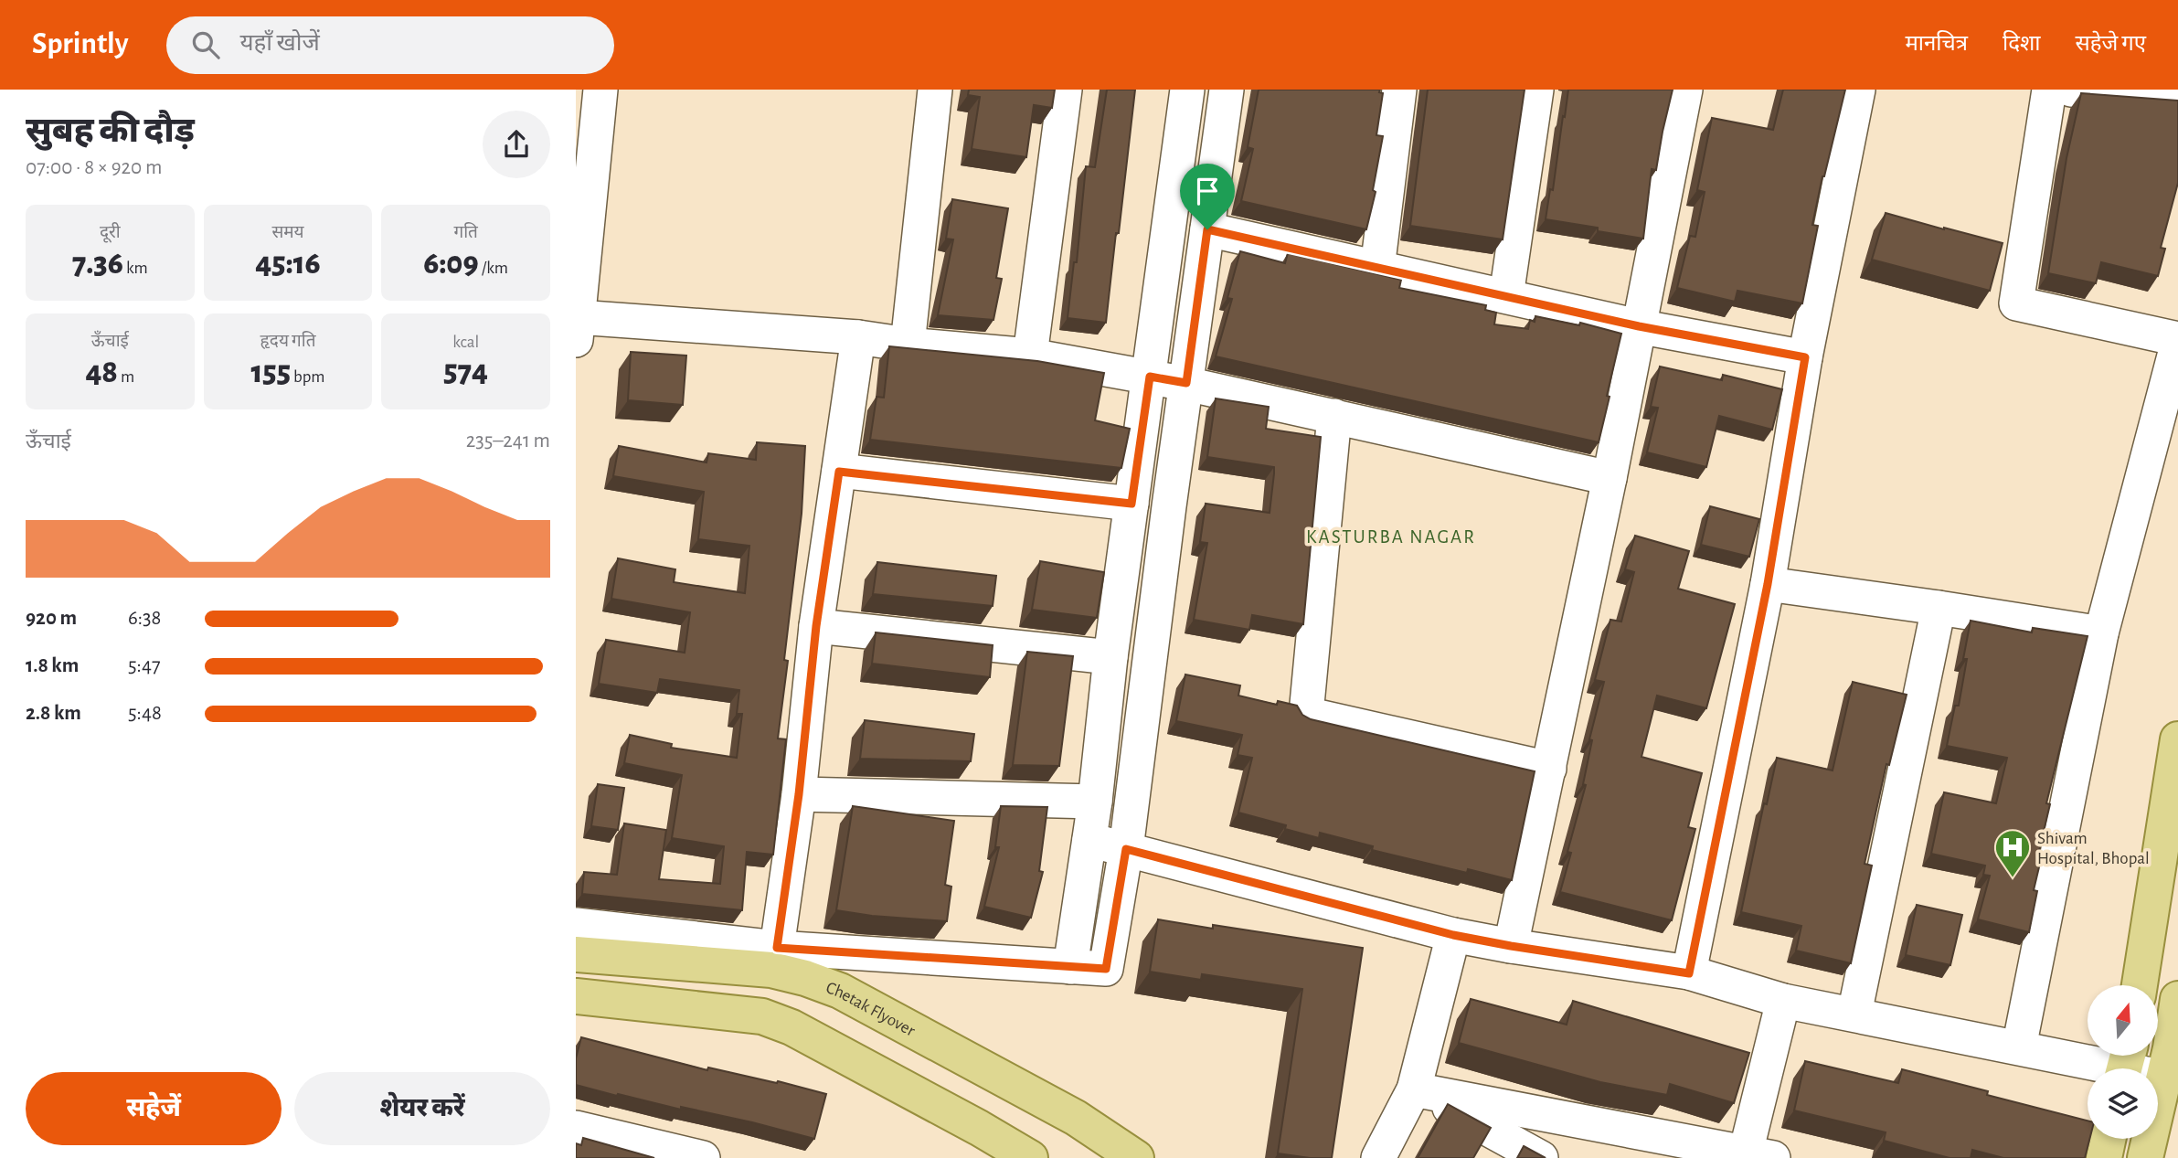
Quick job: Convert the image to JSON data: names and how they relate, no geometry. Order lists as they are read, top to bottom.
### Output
{
  "streets": {
    "main road": ["Chetak Flyover"]
  },
  "districts": ["KASTURBA NAGAR"],
  "places": {
    "hospital": ["Shivam Hospital, Bhopal"]
  },
  "north": "top",
  "page": {
    "header": "Sprintly",
    "search": "यहाँ खोजें",
    "nav": ["मानचित्र", "दिशा", "सहेजे गए"],
    "heading": ["सुबह की दौड़", "07:00 · 8 × 920 m"],
    "stats": [
      ["दूरी", "7.36 km"],
      ["समय", "45:16"],
      ["गति", "6:09 /km"],
      ["ऊँचाई", "48 m"],
      ["हृदय गति", "155 bpm"],
      ["kcal", "574"]
    ],
    "chart": ["ऊँचाई", "235–241 m"],
    "list": [
      {
        "name": "920 m",
        "note": "6:38"
      },
      {
        "name": "1.8 km",
        "note": "5:47"
      },
      {
        "name": "2.8 km",
        "note": "5:48"
      }
    ],
    "buttons": ["सहेजें", "शेयर करें"]
  }
}
